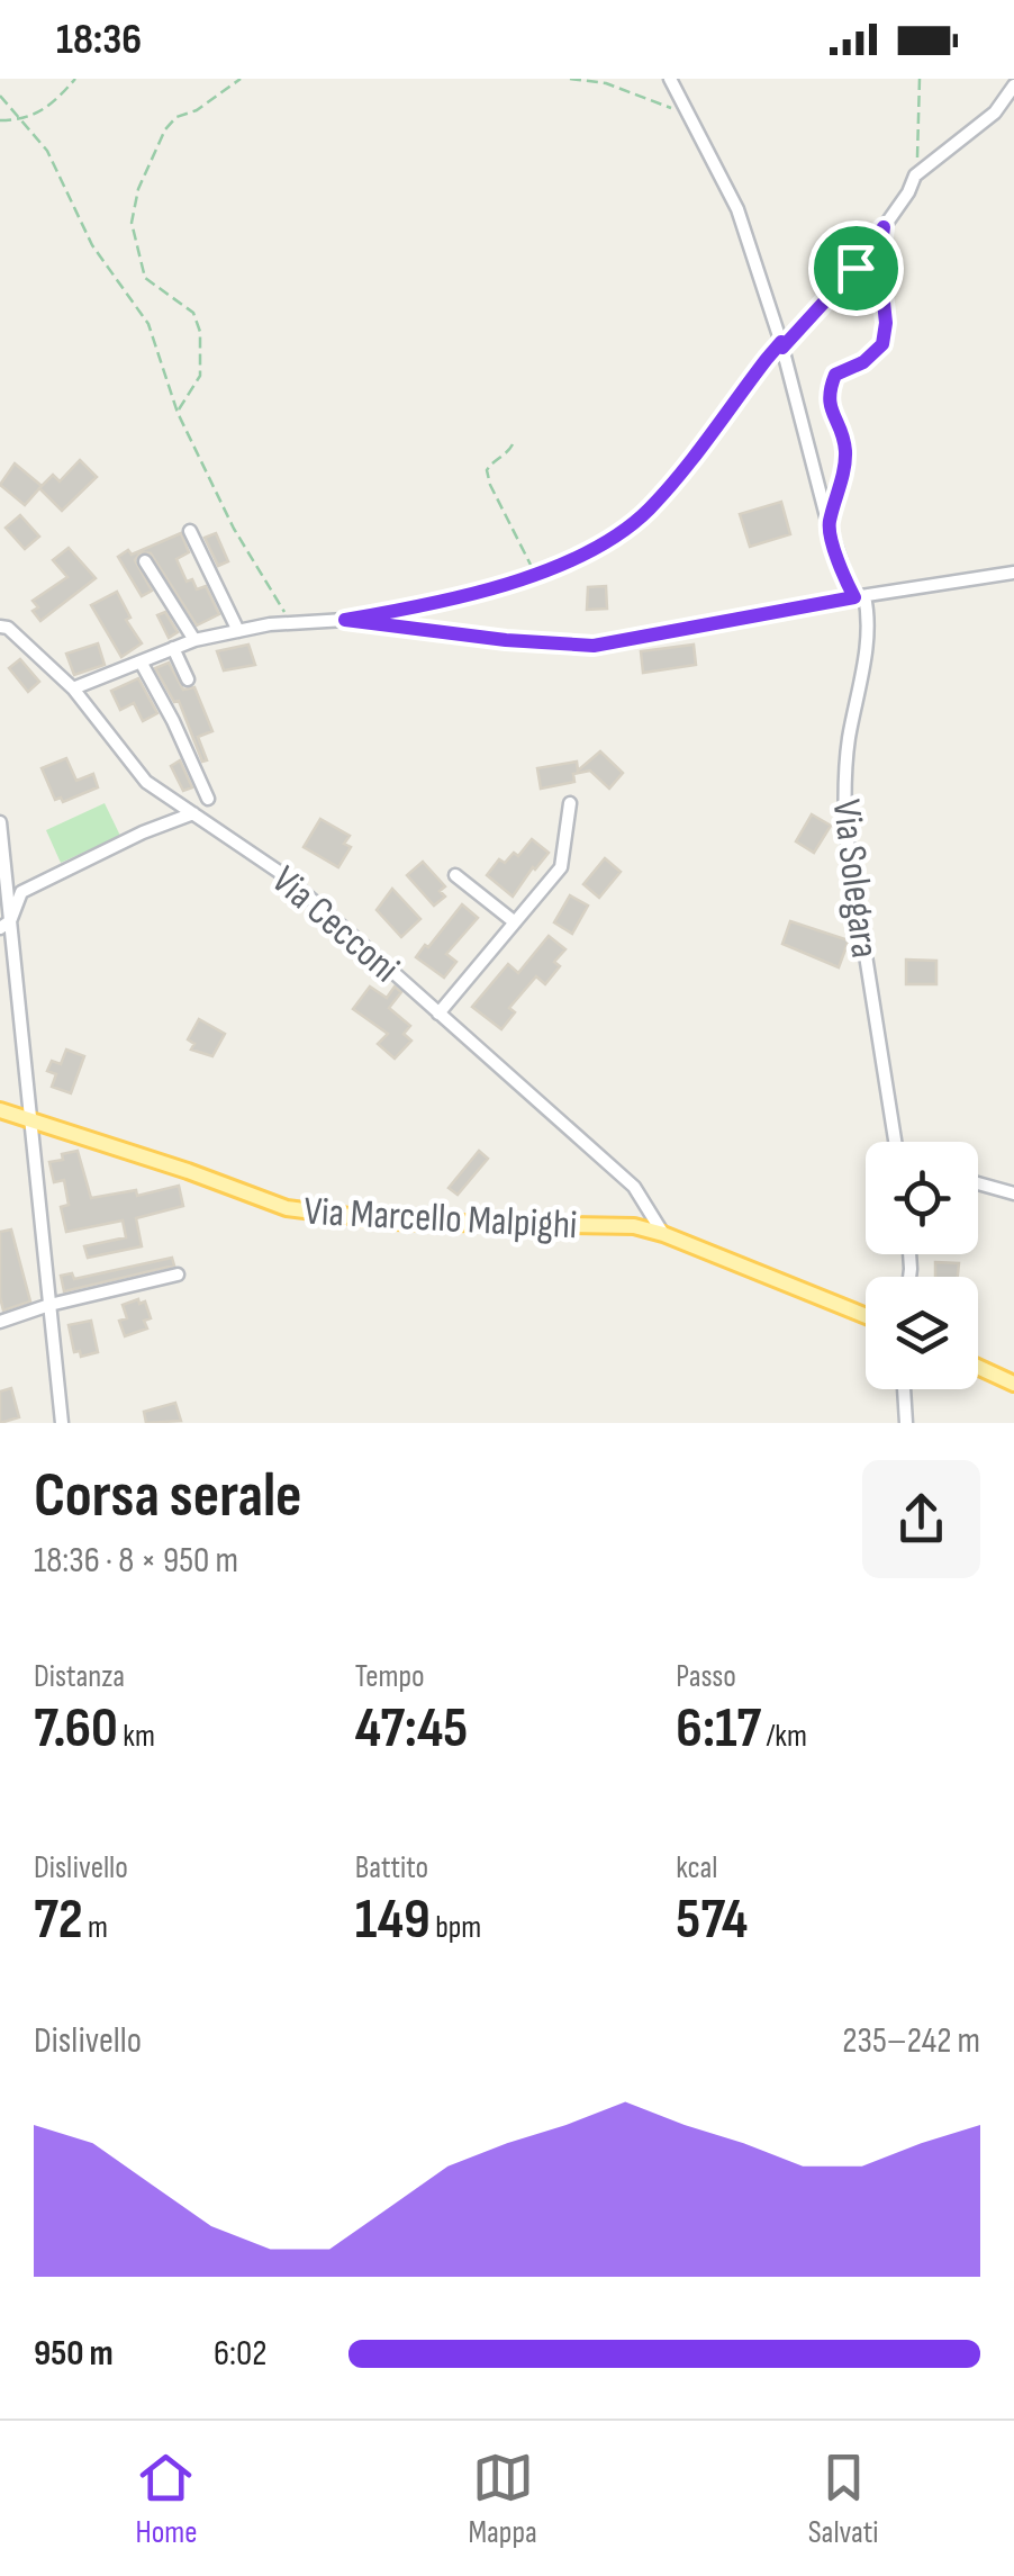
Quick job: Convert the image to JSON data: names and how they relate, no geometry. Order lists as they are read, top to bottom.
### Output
{
  "streets": {
    "main road": ["Via Marcello Malpighi"],
    "street": ["Via Solegara", "Via Cecconi"]
  },
  "crossings": [
    ["Via Cecconi", "Via Marcello Malpighi"]
  ],
  "page": {
    "status": "18:36",
    "heading": ["Corsa serale", "18:36 · 8 × 950 m"],
    "stats": [
      ["Distanza", "7.60 km"],
      ["Tempo", "47:45"],
      ["Passo", "6:17 /km"],
      ["Dislivello", "72 m"],
      ["Battito", "149 bpm"],
      ["kcal", "574"]
    ],
    "chart": ["Dislivello", "235–242 m"],
    "list": [
      {
        "name": "950 m",
        "note": "6:02"
      }
    ],
    "tabs": ["Home", "Mappa", "Salvati"]
  }
}
